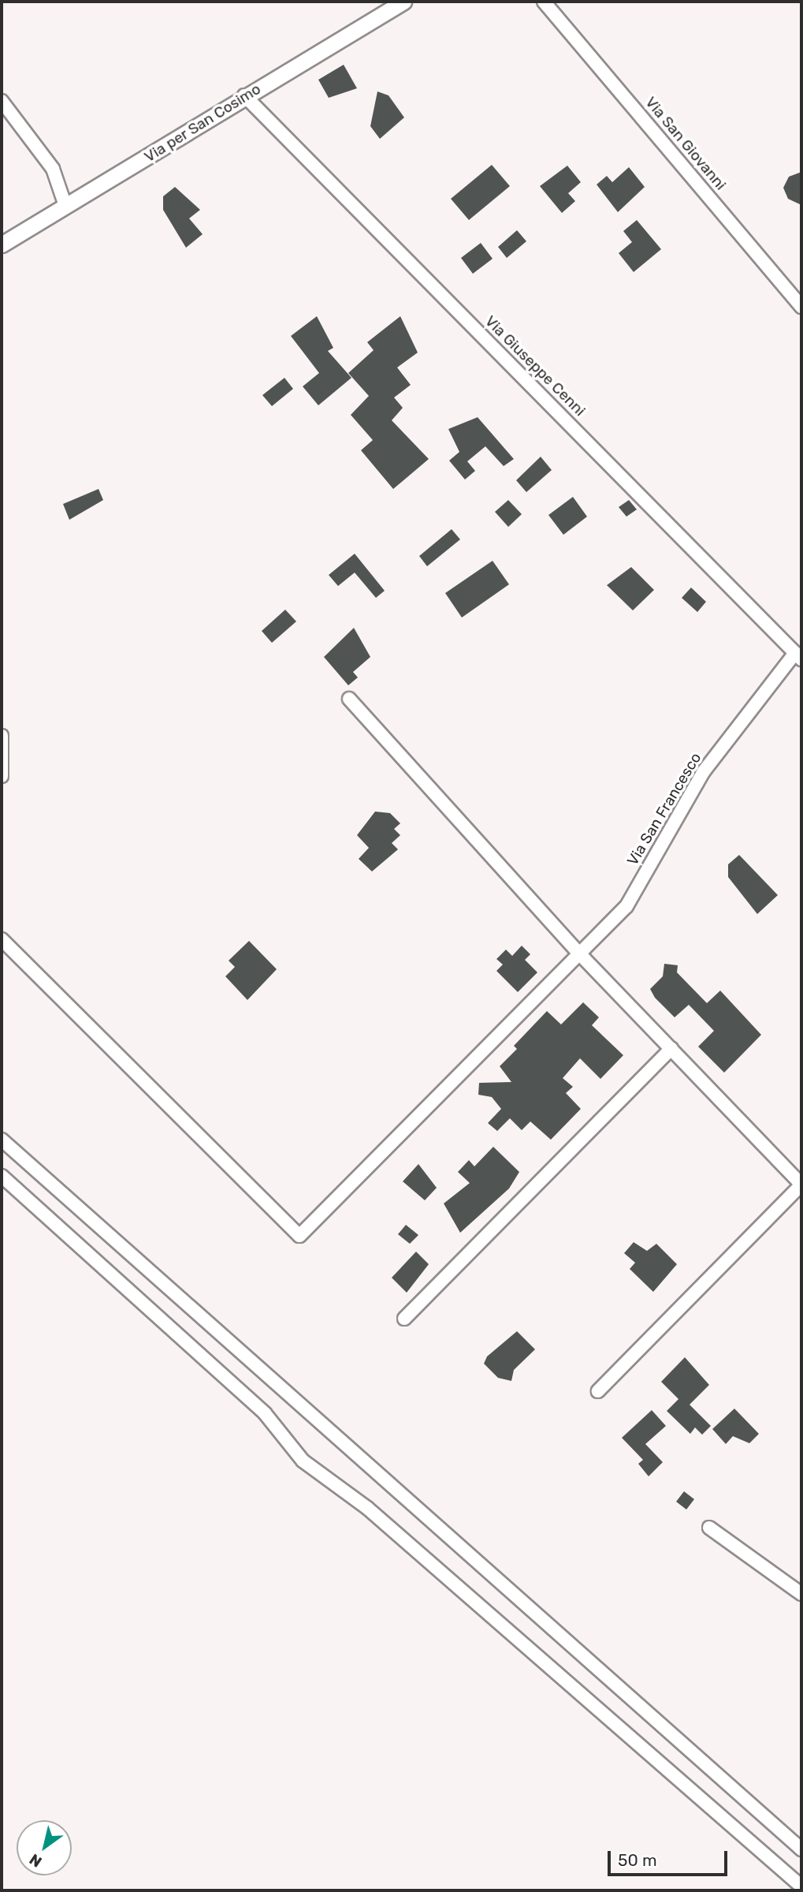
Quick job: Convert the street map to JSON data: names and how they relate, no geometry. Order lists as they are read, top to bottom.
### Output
{
  "streets": {
    "street": [
      "Via per San Cosimo",
      "Via San Giovanni",
      "Via Giuseppe Cenni",
      "Via San Francesco"
    ]
  },
  "crossings": [
    ["Via per San Cosimo", "Via Giuseppe Cenni"],
    ["Via Giuseppe Cenni", "Via San Francesco"]
  ],
  "scale_bar": "50 m",
  "north": "bottom left"
}
